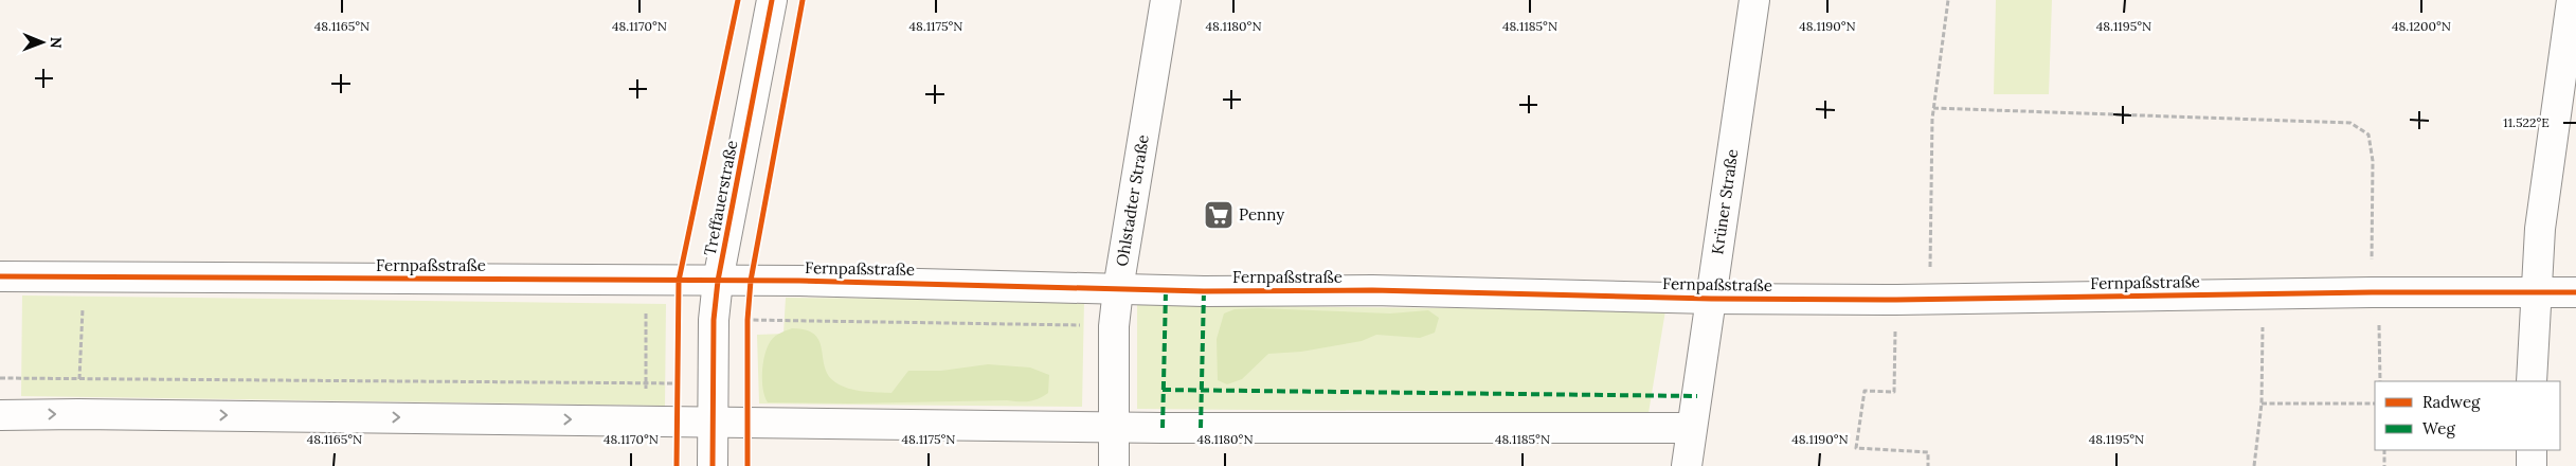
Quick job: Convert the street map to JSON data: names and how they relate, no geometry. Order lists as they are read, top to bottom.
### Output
{
  "streets": {
    "street": [
      "Treffauerstraße",
      "Ohlstadter Straße",
      "Krüner Straße",
      "Fernpaßstraße"
    ]
  },
  "crossings": [
    ["Treffauerstraße", "Fernpaßstraße"],
    ["Ohlstadter Straße", "Fernpaßstraße"],
    ["Krüner Straße", "Fernpaßstraße"]
  ],
  "places": {
    "supermarket": ["Penny"]
  },
  "legend": ["Radweg", "Weg"],
  "north": "right",
  "coordinates": [
    "48.1165°N",
    "48.1170°N",
    "48.1175°N",
    "48.1180°N",
    "48.1185°N",
    "48.1190°N",
    "48.1195°N",
    "48.1200°N",
    "11.522°E"
  ]
}
